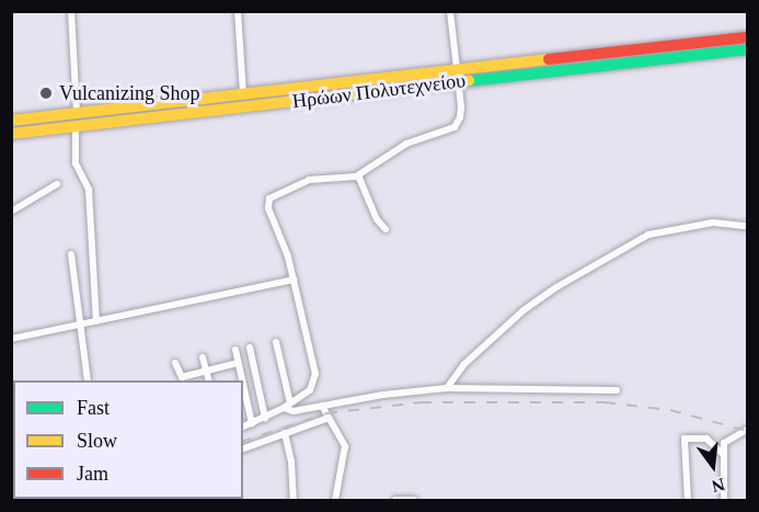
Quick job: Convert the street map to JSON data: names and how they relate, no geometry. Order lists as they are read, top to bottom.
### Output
{
  "streets": {
    "main road": ["Ηρώων Πολυτεχνείου"]
  },
  "places": ["Vulcanizing Shop"],
  "legend": ["Fast", "Slow", "Jam"],
  "north": "bottom"
}
